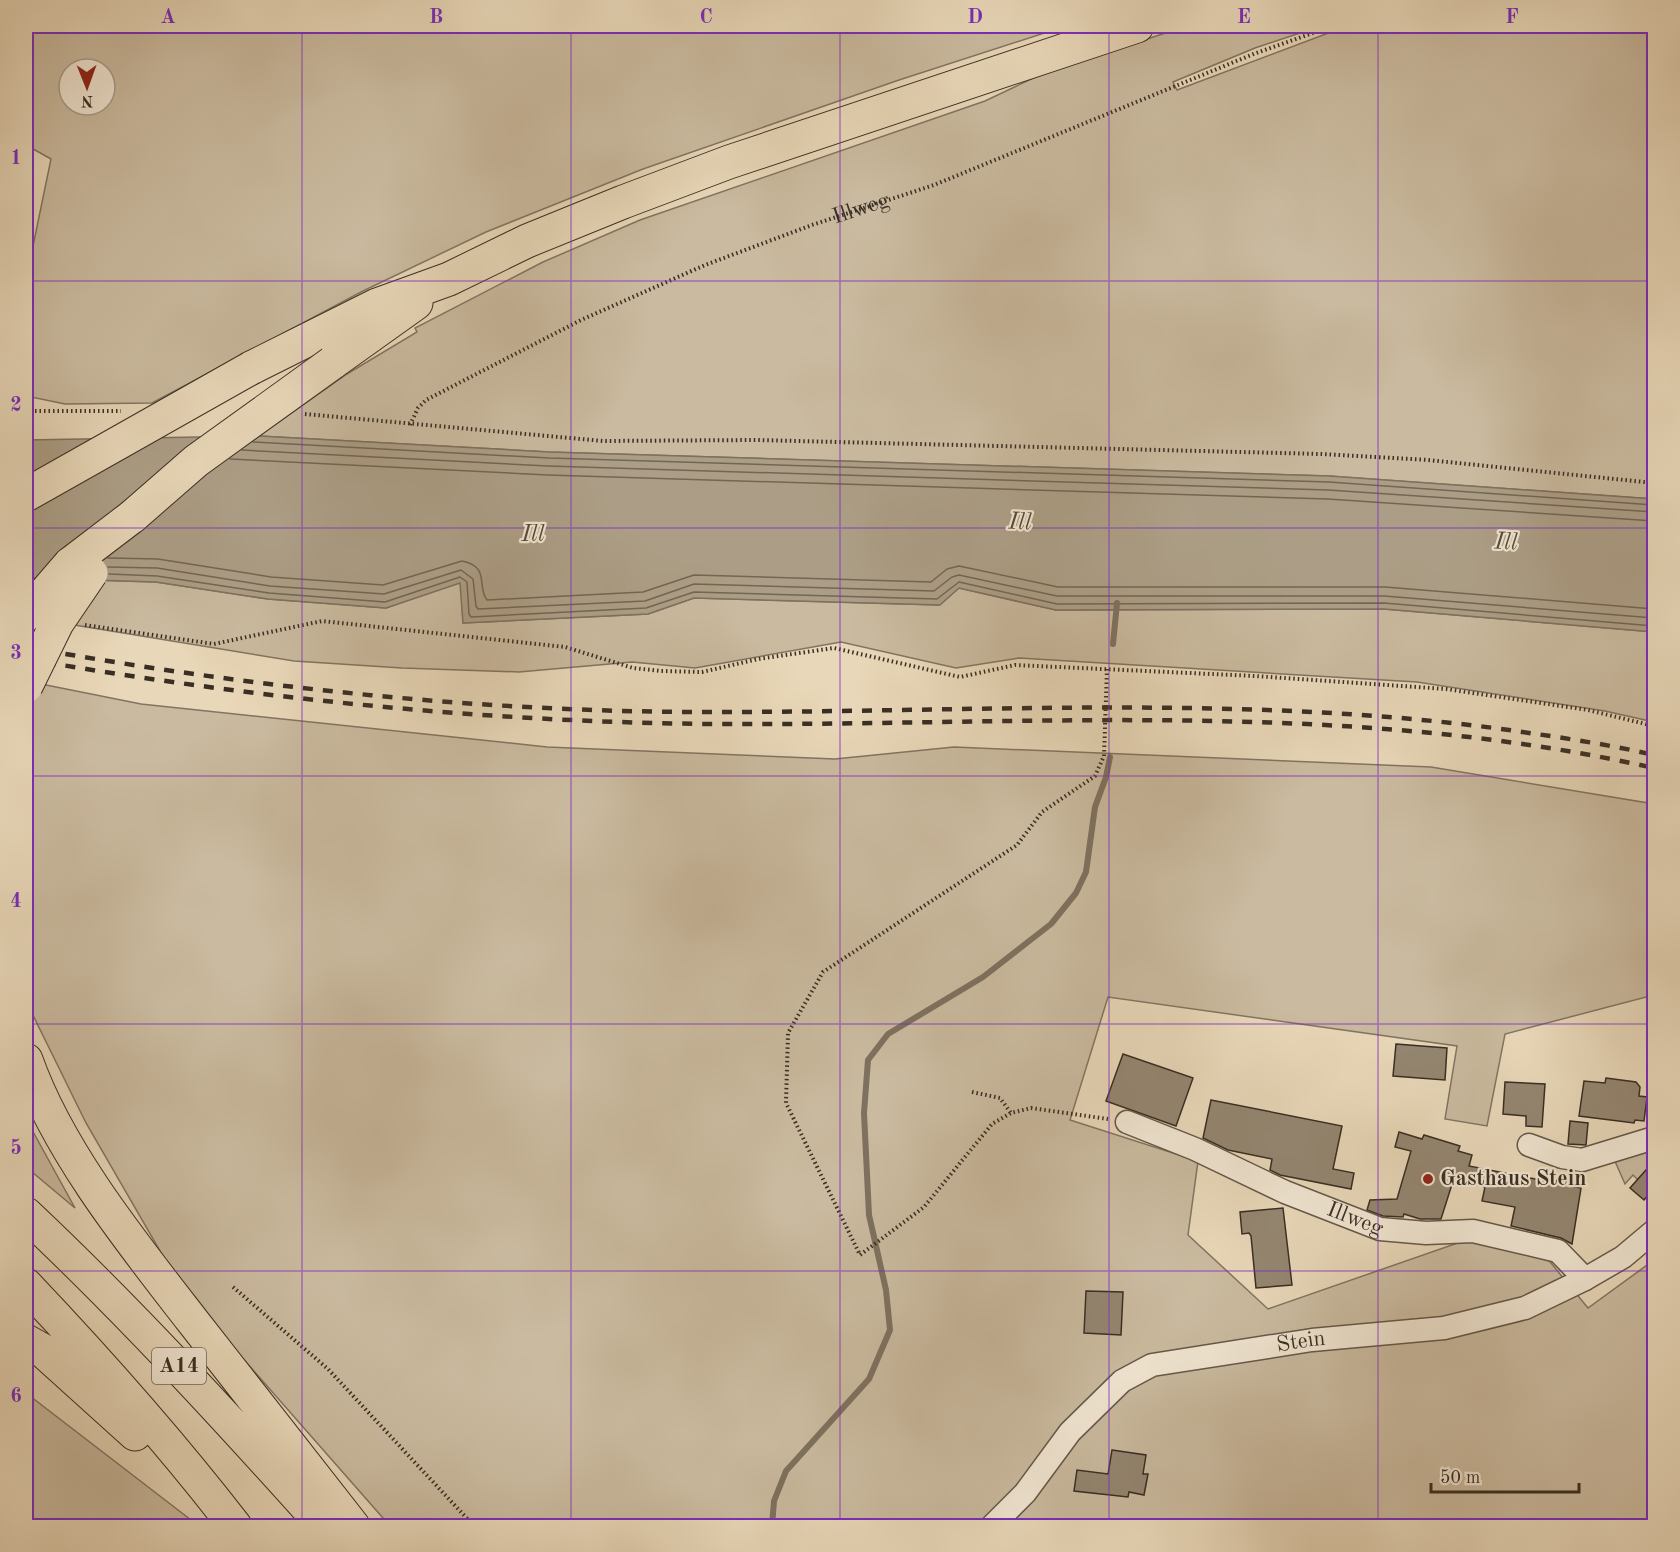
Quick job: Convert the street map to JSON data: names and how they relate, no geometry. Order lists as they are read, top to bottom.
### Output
{
  "streets": {
    "highway": ["A14"],
    "street": ["Illweg", "Stein"]
  },
  "crossings": [
    ["Illweg", "Stein"]
  ],
  "water": ["Ill"],
  "places": ["Gasthaus Stein"],
  "scale_bar": "50 m",
  "north": "bottom",
  "grid": {
    "columns": [
      "A",
      "B",
      "C",
      "D",
      "E",
      "F"
    ],
    "rows": [
      "1",
      "2",
      "3",
      "4",
      "5",
      "6"
    ]
  }
}
